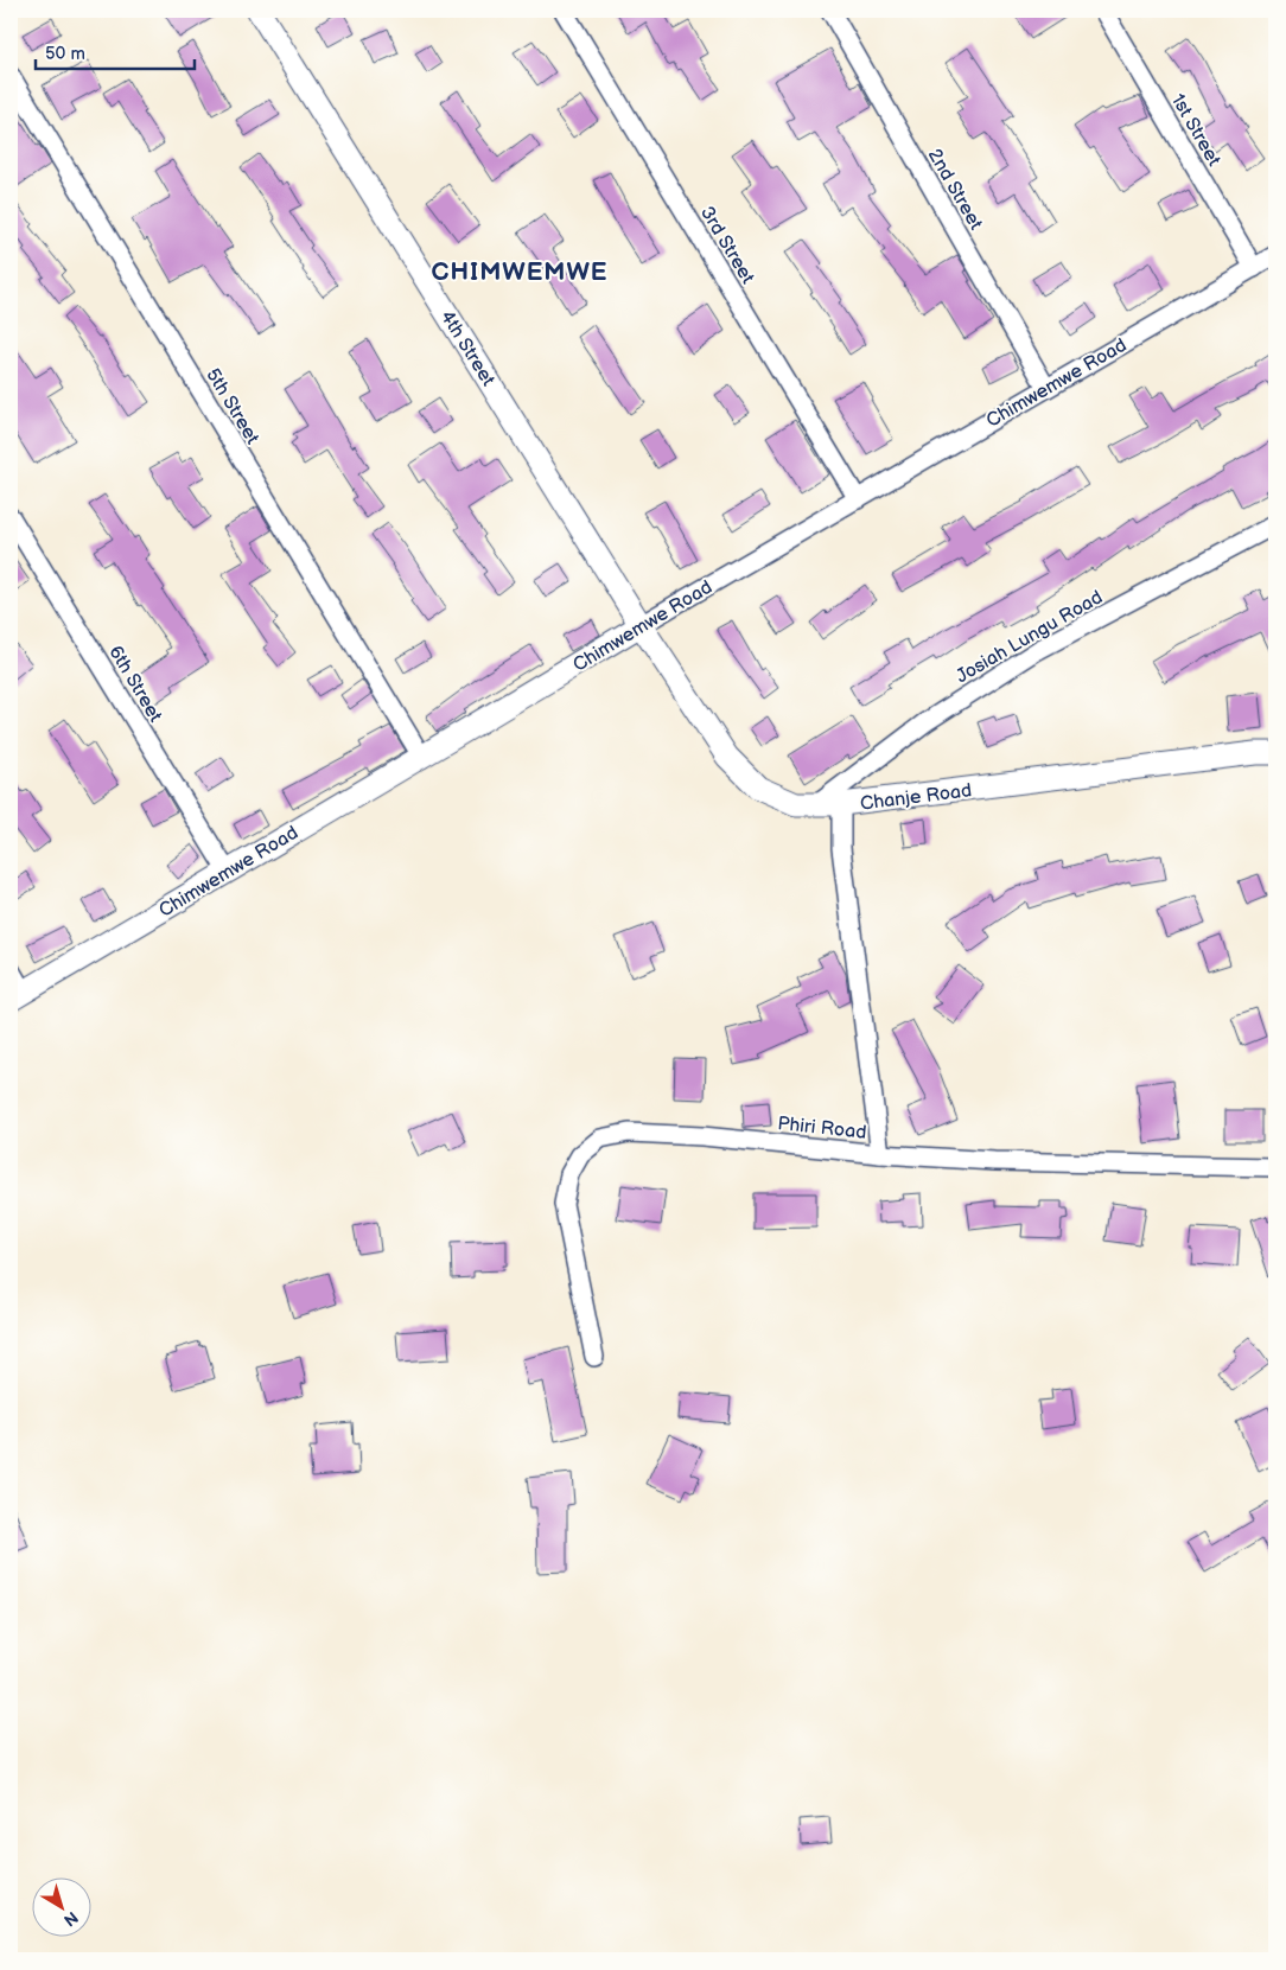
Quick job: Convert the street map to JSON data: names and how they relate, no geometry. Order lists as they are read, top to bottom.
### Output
{
  "streets": {
    "street": [
      "1st Street",
      "2nd Street",
      "3rd Street",
      "4th Street",
      "Chimwemwe Road",
      "5th Street",
      "Josiah Lungu Road",
      "6th Street",
      "Chanje Road",
      "Phiri Road"
    ]
  },
  "crossings": [
    ["1st Street", "Chimwemwe Road"],
    ["2nd Street", "Chimwemwe Road"],
    ["3rd Street", "Chimwemwe Road"],
    ["4th Street", "Chimwemwe Road"],
    ["4th Street", "Chanje Road"],
    ["Chimwemwe Road", "5th Street"],
    ["Chimwemwe Road", "6th Street"],
    ["Chimwemwe Road", "Chanje Road"],
    ["Josiah Lungu Road", "Chanje Road"]
  ],
  "districts": ["CHIMWEMWE"],
  "scale_bar": "50 m",
  "north": "bottom right"
}
